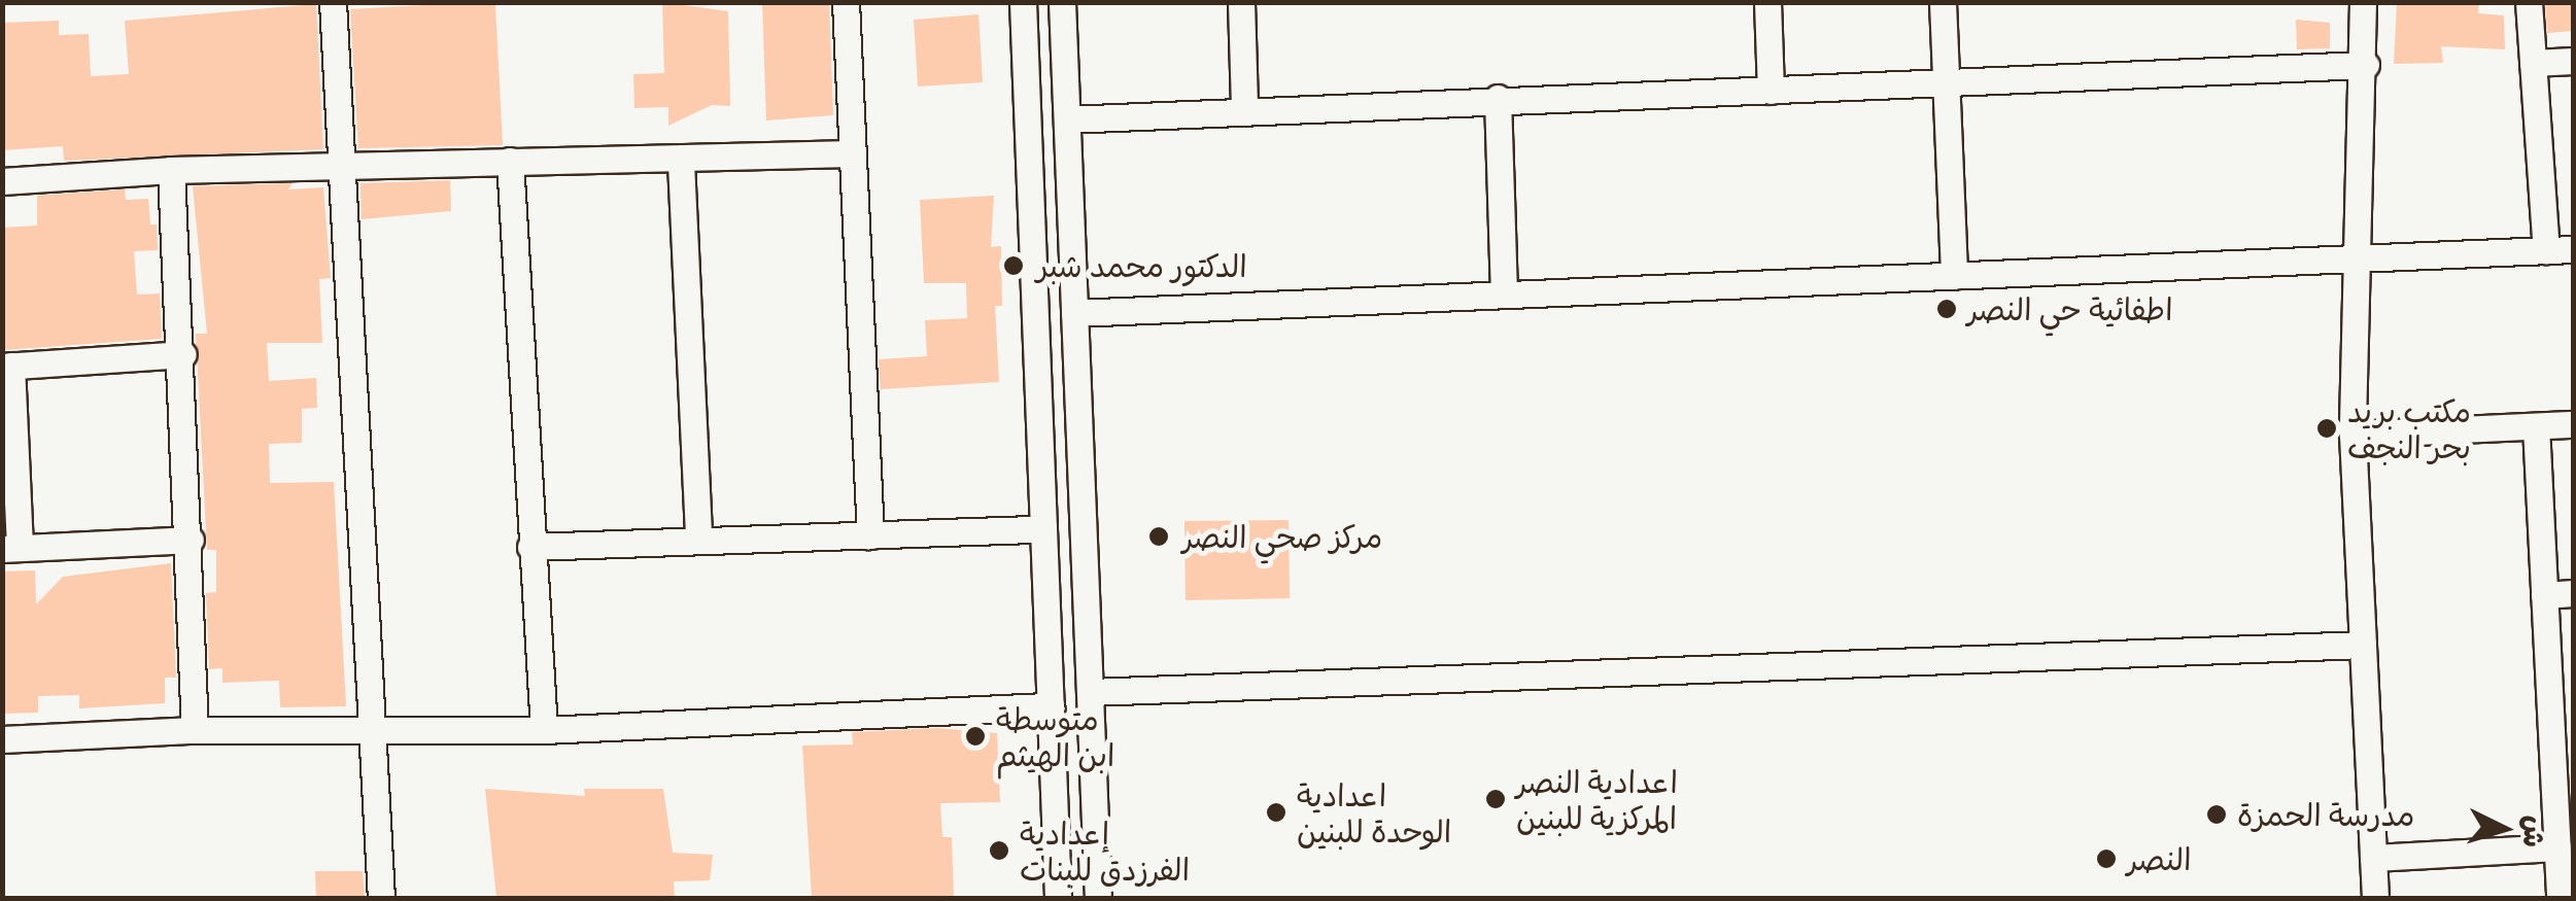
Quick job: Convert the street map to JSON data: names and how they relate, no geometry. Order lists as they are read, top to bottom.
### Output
{
  "places": [
    "الدكتور محمد شبر",
    "اطفائية حي النصر",
    "مكتب بريد بحر النجف",
    "مركز صحي النصر",
    "متوسطة ابن الهيثم",
    "اعدادية النصر المركزية للبنين",
    "اعدادية الوحدة للبنين",
    "مدرسة الحمزة",
    "إعدادية الفرزدق للبنات",
    "النصر"
  ],
  "north": "right"
}
